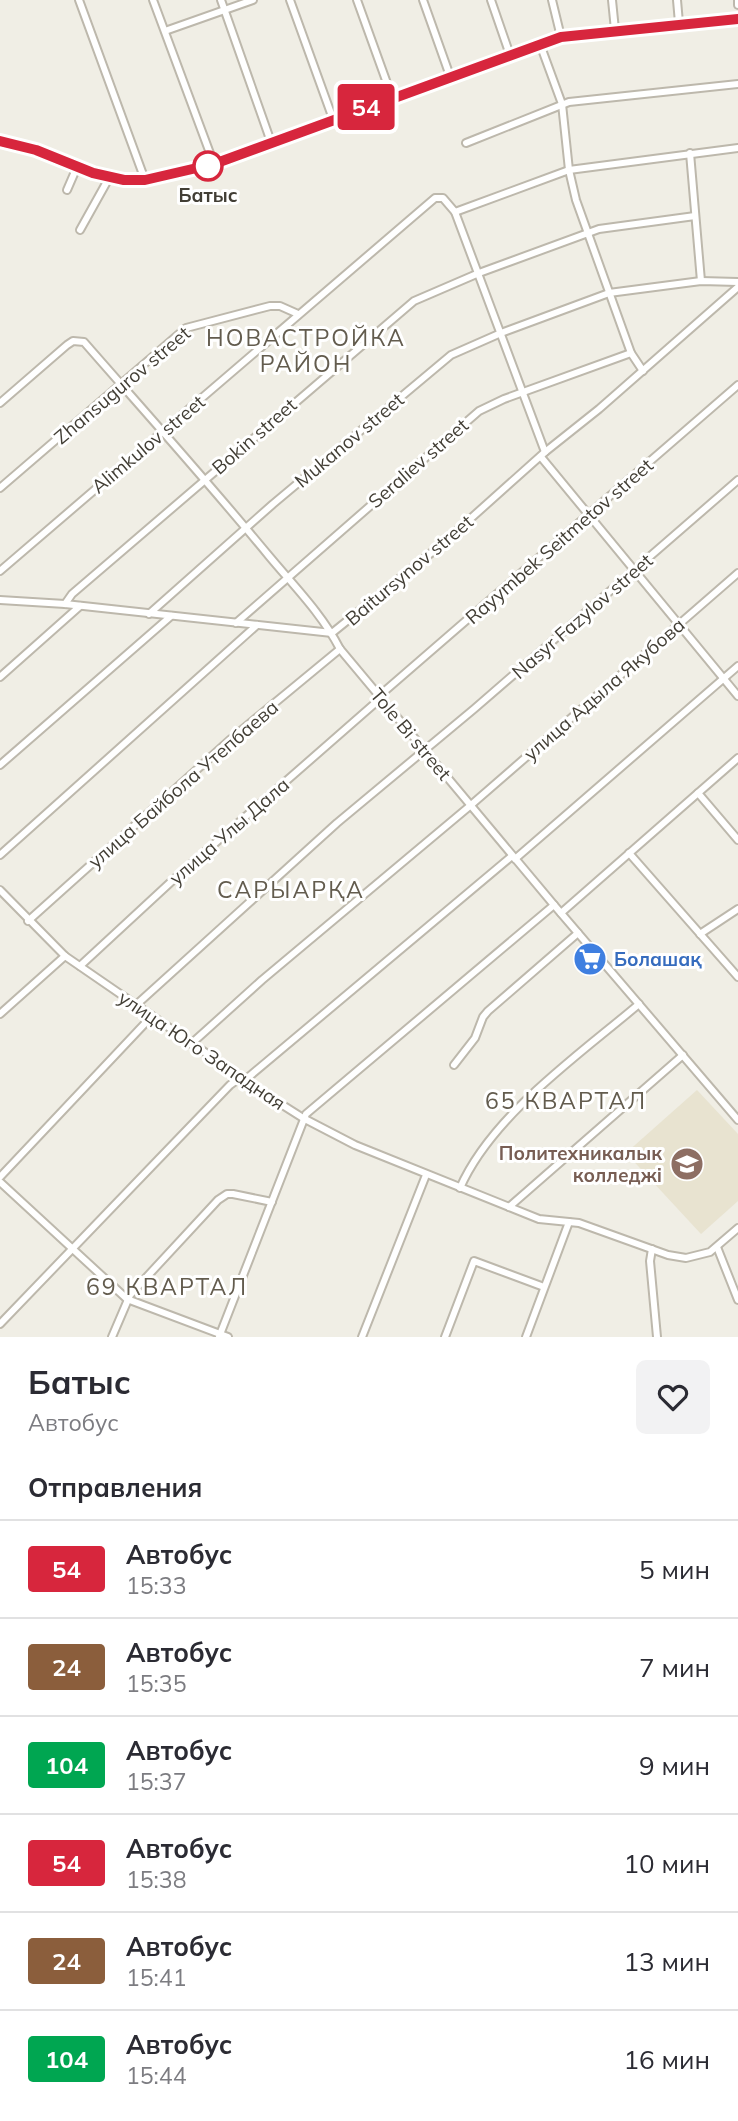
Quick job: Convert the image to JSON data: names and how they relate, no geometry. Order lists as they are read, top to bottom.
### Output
{
  "streets": {
    "street": [
      "Zhansugurov street",
      "Bokin street",
      "Mukanov street",
      "Alimkulov street",
      "Seraliev street",
      "Rayymbek Seitmetov street",
      "Baitursynov street",
      "Nasyr Fazylov street",
      "улица Адыла Якубова",
      "Tole Bi street",
      "улица Байбола Утепбаева",
      "улица Улы Дала",
      "улица Юго Западная"
    ]
  },
  "crossings": [
    ["Zhansugurov street", "Alimkulov street"],
    ["Zhansugurov street", "Tole Bi street"],
    ["Bokin street", "Baitursynov street"],
    ["Bokin street", "Tole Bi street"],
    ["Mukanov street", "Baitursynov street"],
    ["Mukanov street", "Tole Bi street"],
    ["Alimkulov street", "Tole Bi street"],
    ["Seraliev street", "Baitursynov street"],
    ["Seraliev street", "Tole Bi street"],
    ["Rayymbek Seitmetov street", "Tole Bi street"],
    ["Rayymbek Seitmetov street", "улица Улы Дала"],
    ["Baitursynov street", "Tole Bi street"],
    ["Nasyr Fazylov street", "Tole Bi street"],
    ["Nasyr Fazylov street", "улица Юго Западная"],
    ["улица Адыла Якубова", "Tole Bi street"],
    ["улица Адыла Якубова", "улица Юго Западная"],
    ["Tole Bi street", "улица Байбола Утепбаева"],
    ["Tole Bi street", "улица Улы Дала"],
    ["улица Байбола Утепбаева", "улица Юго Западная"],
    ["улица Улы Дала", "улица Юго Западная"]
  ],
  "districts": [
    "НОВАСТРОЙКА РАЙОН",
    "САРЫАРҚА",
    "65 КВАРТАЛ",
    "69 КВАРТАЛ"
  ],
  "places": {
    "other": ["Батыс"],
    "supermarket": ["Болашақ"],
    "school or university": ["Политехникалык колледжі"]
  },
  "lines": ["bus line 54"],
  "page": {
    "on_map": "54",
    "heading": [
      ["Батыс", "Автобус"],
      "Отправления"
    ],
    "list": [
      {
        "mark": "54",
        "name": "Автобус",
        "note": "15:33",
        "value": "5 мин"
      },
      {
        "mark": "24",
        "name": "Автобус",
        "note": "15:35",
        "value": "7 мин"
      },
      {
        "mark": "104",
        "name": "Автобус",
        "note": "15:37",
        "value": "9 мин"
      },
      {
        "mark": "54",
        "name": "Автобус",
        "note": "15:38",
        "value": "10 мин"
      },
      {
        "mark": "24",
        "name": "Автобус",
        "note": "15:41",
        "value": "13 мин"
      },
      {
        "mark": "104",
        "name": "Автобус",
        "note": "15:44",
        "value": "16 мин"
      }
    ]
  }
}
